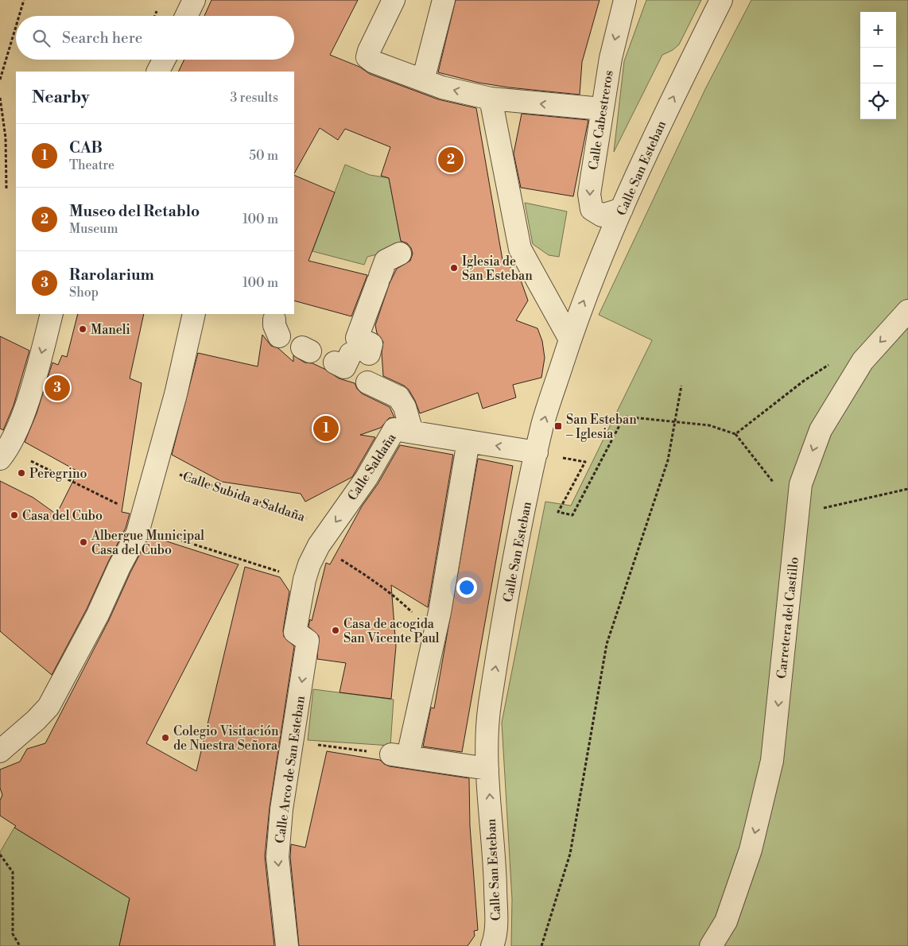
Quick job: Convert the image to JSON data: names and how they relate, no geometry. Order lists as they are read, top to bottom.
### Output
{
  "streets": {
    "street": [
      "Calle Cabestreros",
      "Calle San Esteban",
      "Calle Saldaña",
      "Carretera del Castillo",
      "Calle Arco de San Esteban"
    ],
    "path": ["Calle Subida a Saldaña"]
  },
  "crossings": [
    ["Calle Cabestreros", "Calle San Esteban"],
    ["Calle San Esteban", "Calle Saldaña"],
    ["Calle Saldaña", "Calle Subida a Saldaña"],
    ["Calle Saldaña", "Calle Arco de San Esteban"]
  ],
  "one_way": ["Calle Saldaña", "Carretera del Castillo"],
  "places": {
    "other": [
      "Iglesia de San Esteban",
      "Maneli",
      "Peregrino",
      "Casa del Cubo",
      "Albergue Municipal Casa del Cubo",
      "Casa de acogida San Vicente Paul",
      "Colegio Visitación de Nuestra Señora"
    ],
    "transit": ["San Esteban – Iglesia"]
  },
  "page": {
    "map_buttons": ["+", "−"],
    "search": "Search here",
    "heading": ["Nearby", "3 results"],
    "list": [
      {
        "mark": "1",
        "name": "CAB",
        "note": "Theatre",
        "value": "50 m"
      },
      {
        "mark": "2",
        "name": "Museo del Retablo",
        "note": "Museum",
        "value": "100 m"
      },
      {
        "mark": "3",
        "name": "Rarolarium",
        "note": "Shop",
        "value": "100 m"
      }
    ],
    "pins": ["2", "3", "1"]
  }
}
